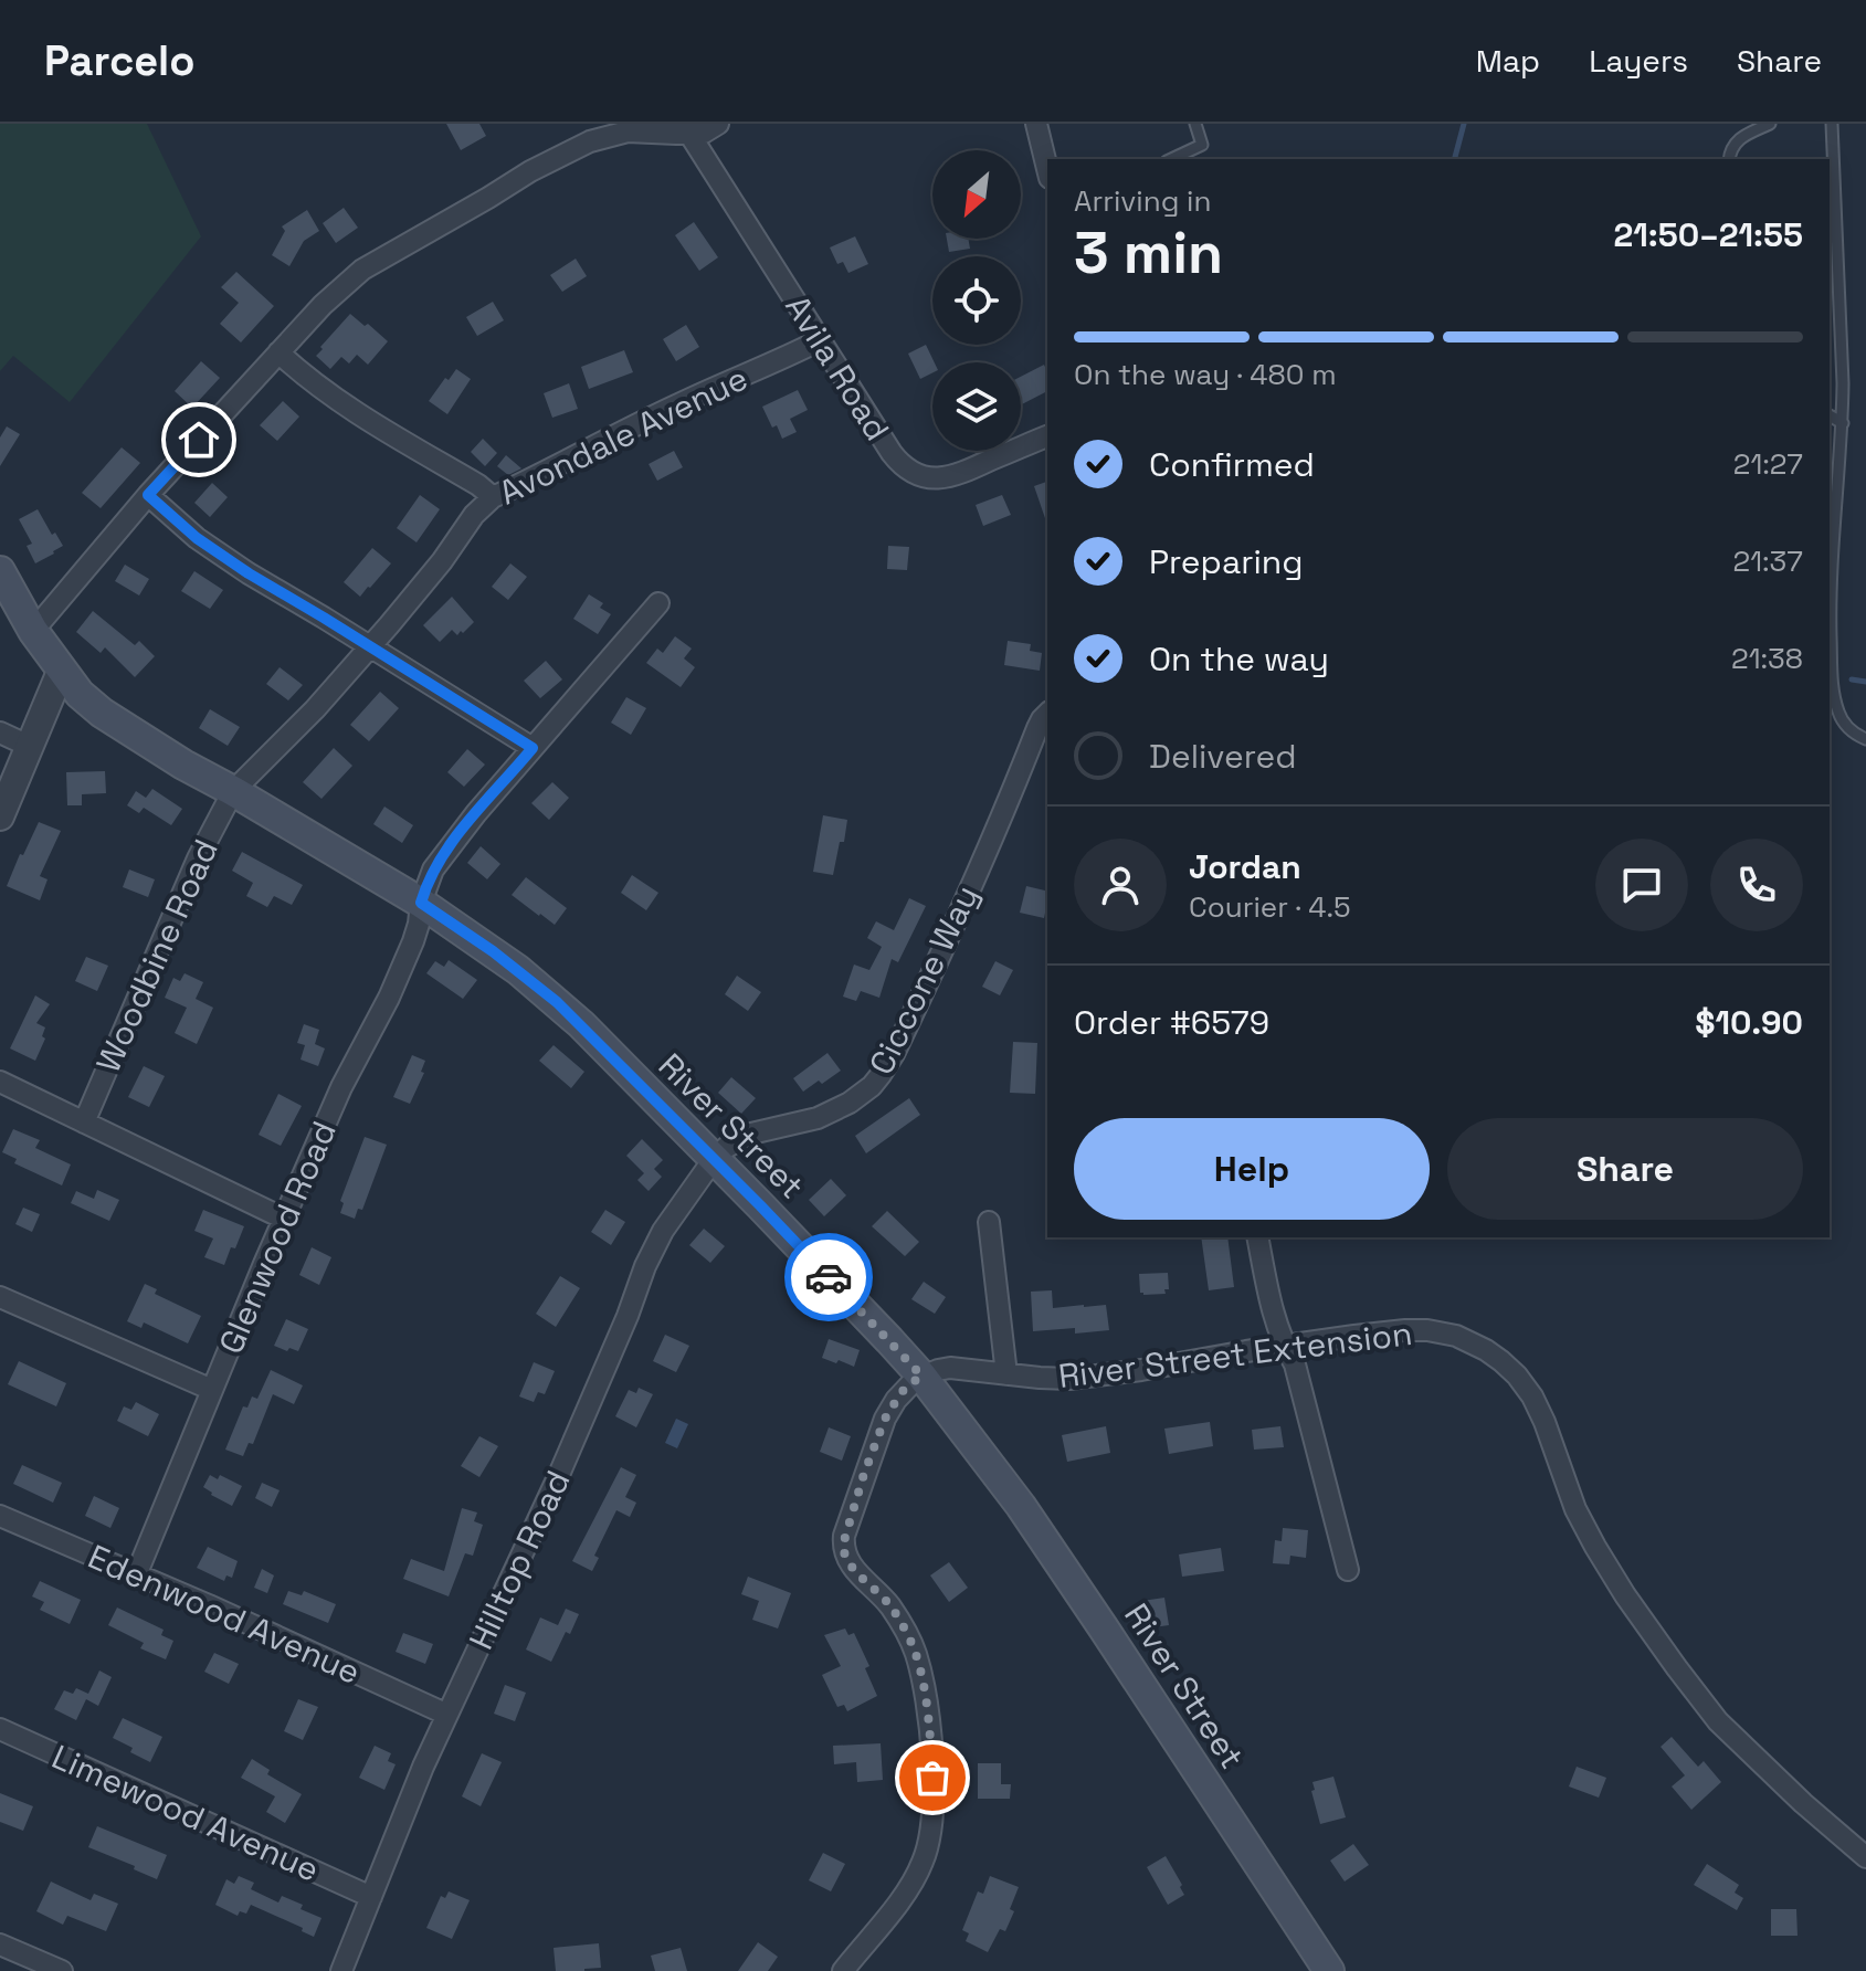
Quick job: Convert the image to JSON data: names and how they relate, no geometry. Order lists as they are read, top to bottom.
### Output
{
  "streets": {
    "main road": ["River Street"],
    "street": [
      "Avila Road",
      "Avondale Avenue",
      "Woodbine Road",
      "Ciccone Way",
      "Glenwood Road",
      "River Street Extension",
      "Hilltop Road",
      "Edenwood Avenue",
      "Limewood Avenue"
    ]
  },
  "crossings": [
    ["Avila Road", "Avondale Avenue"],
    ["Avondale Avenue", "Woodbine Road"],
    ["Avondale Avenue", "River Street"],
    ["Woodbine Road", "River Street"],
    ["Ciccone Way", "River Street"],
    ["Ciccone Way", "Hilltop Road"],
    ["River Street", "Glenwood Road"],
    ["River Street", "River Street Extension"],
    ["River Street", "Hilltop Road"],
    ["Glenwood Road", "Edenwood Avenue"],
    ["Hilltop Road", "Edenwood Avenue"],
    ["Hilltop Road", "Limewood Avenue"]
  ],
  "north": "bottom left",
  "page": {
    "header": "Parcelo",
    "nav": ["Map", "Layers", "Share"],
    "heading": ["3 min", "Arriving in", "21:50–21:55"],
    "panel": [
      "Jordan",
      "Courier · 4.5",
      "Order #6579",
      "$10.90"
    ],
    "bar": "On the way · 480 m",
    "list": [
      ["Confirmed", "21:27"],
      ["Preparing", "21:37"],
      ["On the way", "21:38"],
      "Delivered"
    ],
    "buttons": ["Help", "Share"]
  }
}
